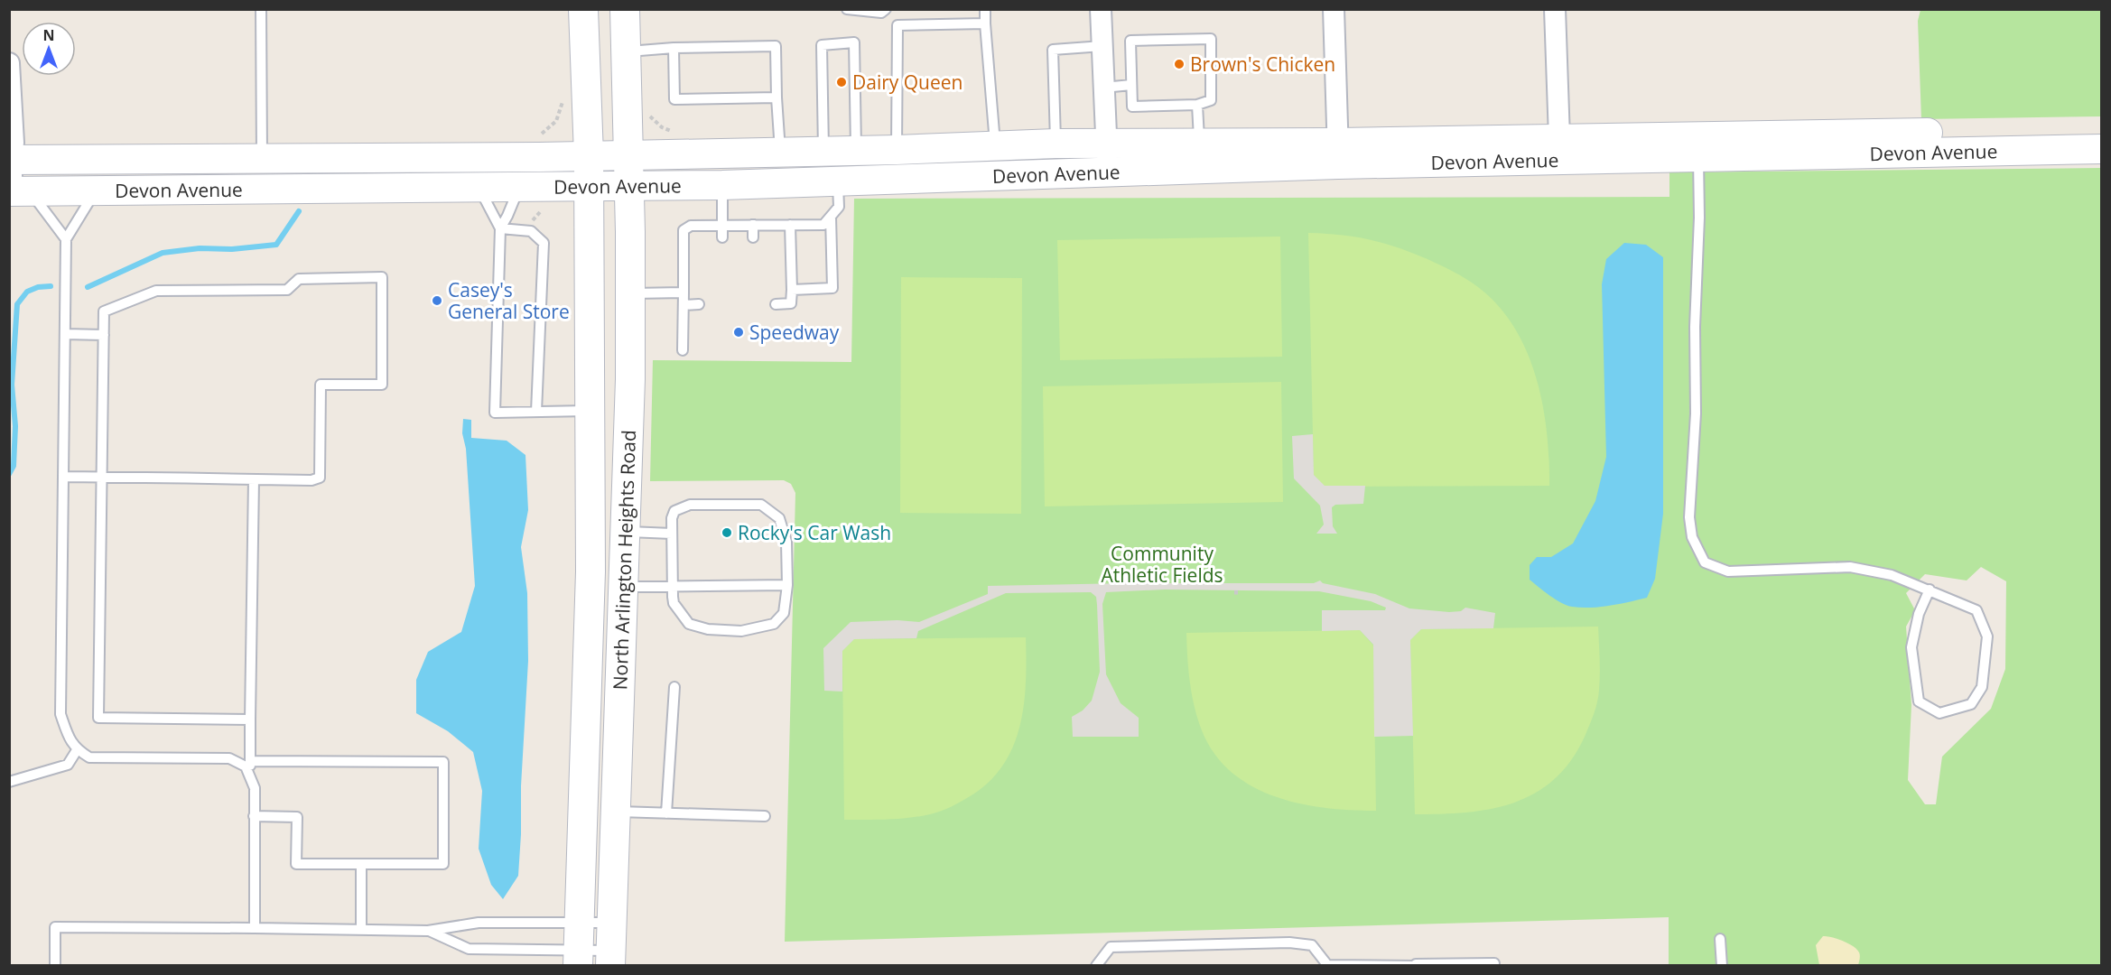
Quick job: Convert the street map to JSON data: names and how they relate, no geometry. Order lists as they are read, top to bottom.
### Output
{
  "streets": {
    "main road": ["Devon Avenue", "North Arlington Heights Road"]
  },
  "crossings": [
    ["Devon Avenue", "North Arlington Heights Road"]
  ],
  "parks": ["Community Athletic Fields"],
  "places": [
    "Brown's Chicken",
    "Dairy Queen",
    "Casey's General Store",
    "Speedway",
    "Rocky's Car Wash"
  ],
  "north": "top"
}
